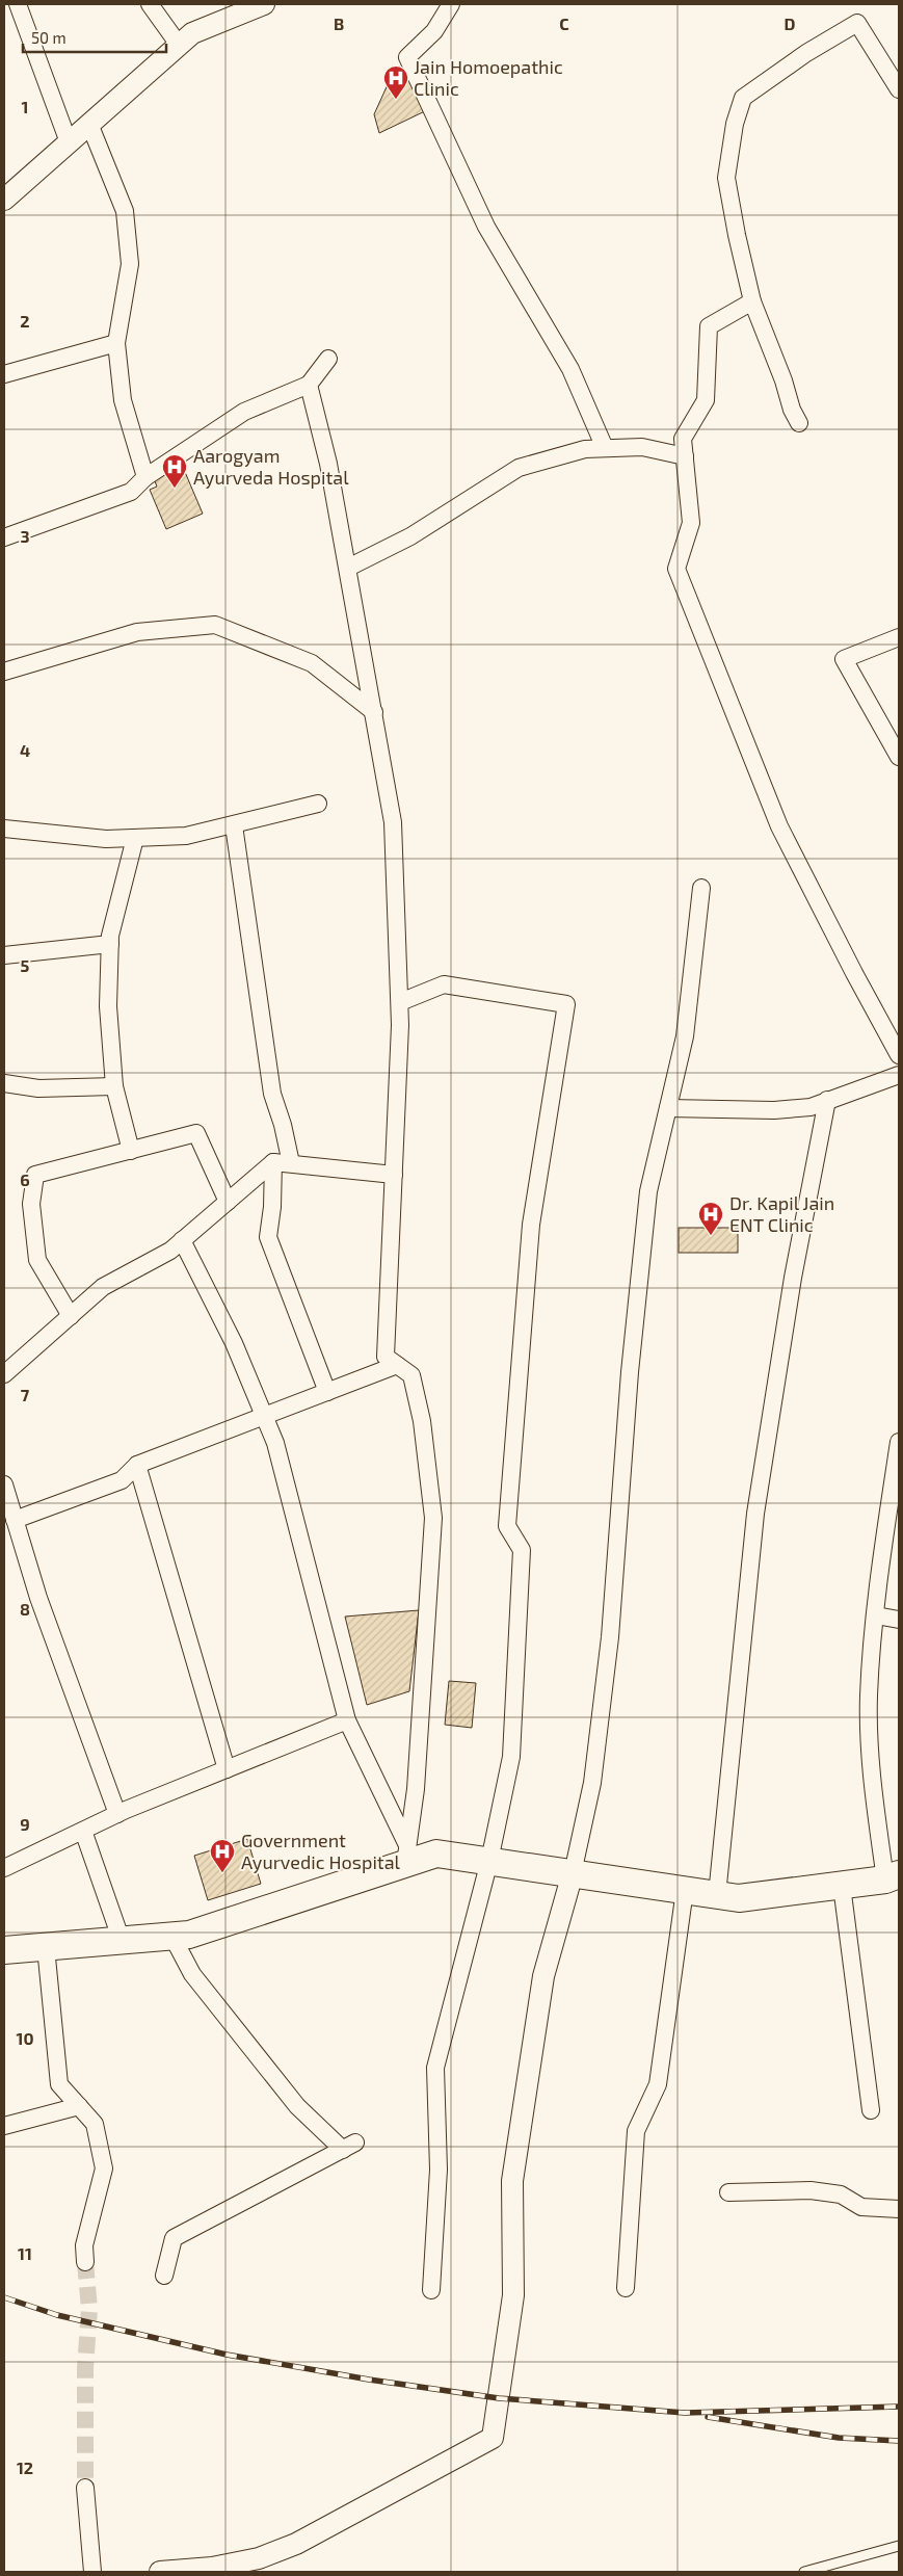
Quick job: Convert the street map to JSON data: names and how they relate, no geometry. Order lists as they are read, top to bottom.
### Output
{
  "places": {
    "hospital": [
      "Jain Homoepathic Clinic",
      "Aarogyam Ayurveda Hospital",
      "Dr. Kapil Jain ENT Clinic",
      "Government Ayurvedic Hospital"
    ]
  },
  "scale_bar": "50 m",
  "grid": {
    "columns": ["B", "C", "D"],
    "rows": [
      "1",
      "2",
      "3",
      "4",
      "5",
      "6",
      "7",
      "8",
      "9",
      "10",
      "11",
      "12"
    ]
  }
}
